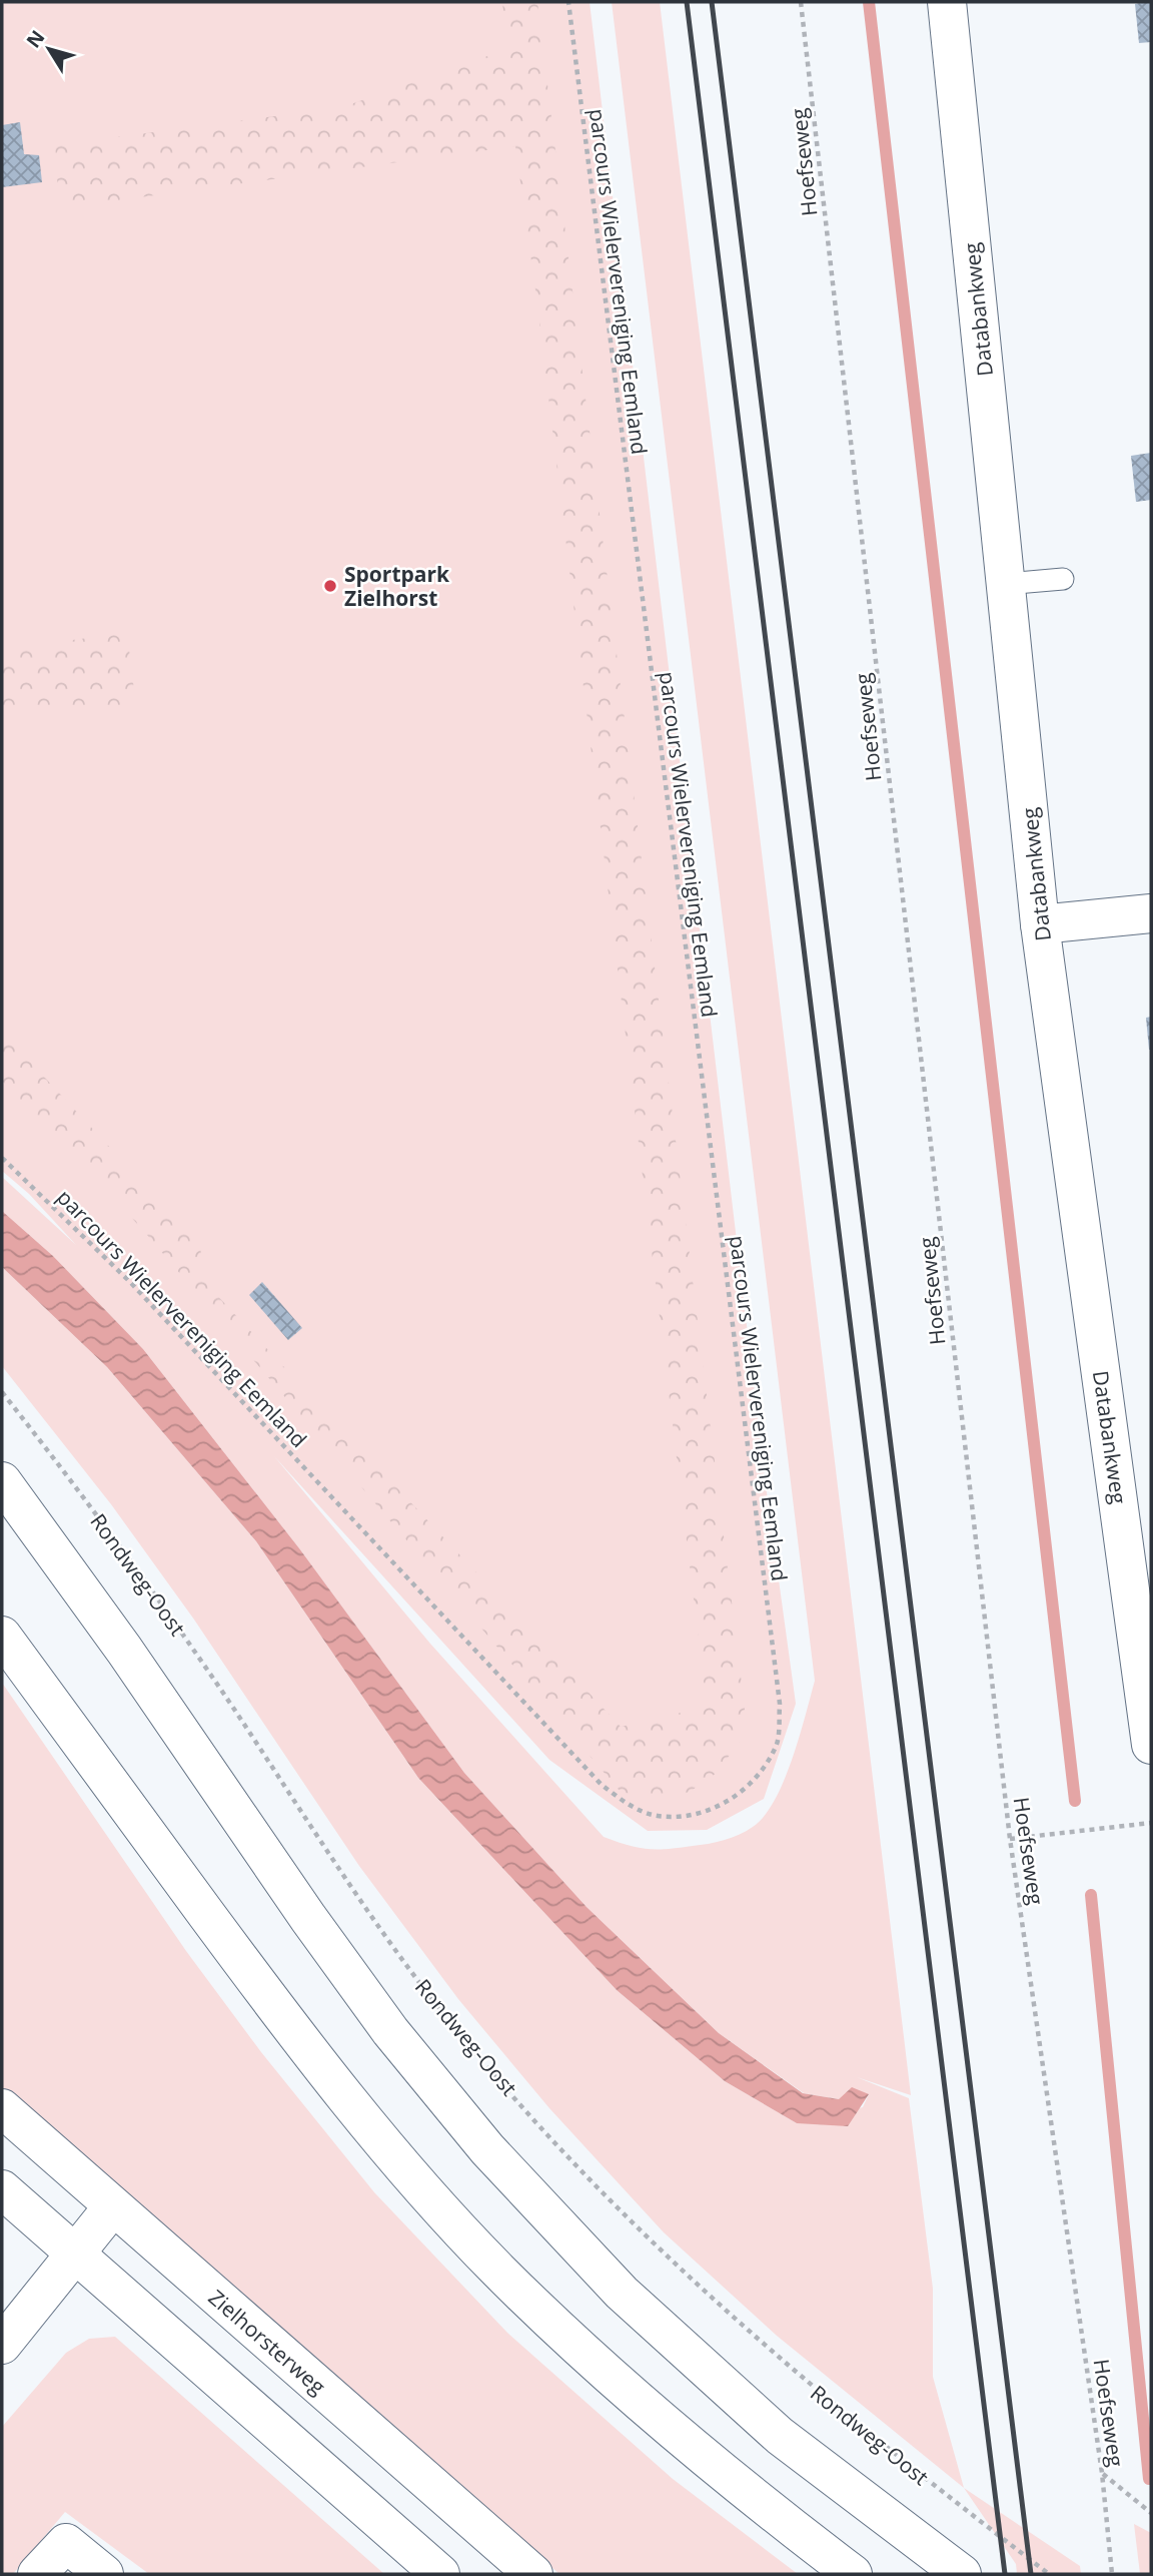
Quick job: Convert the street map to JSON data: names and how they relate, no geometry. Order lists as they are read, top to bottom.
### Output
{
  "streets": {
    "main road": ["Databankweg", "Zielhorsterweg"],
    "path": ["Hoefseweg", "parcours Wielervereniging Eemland", "Rondweg-Oost"]
  },
  "places": ["Sportpark Zielhorst"],
  "north": "top left"
}
